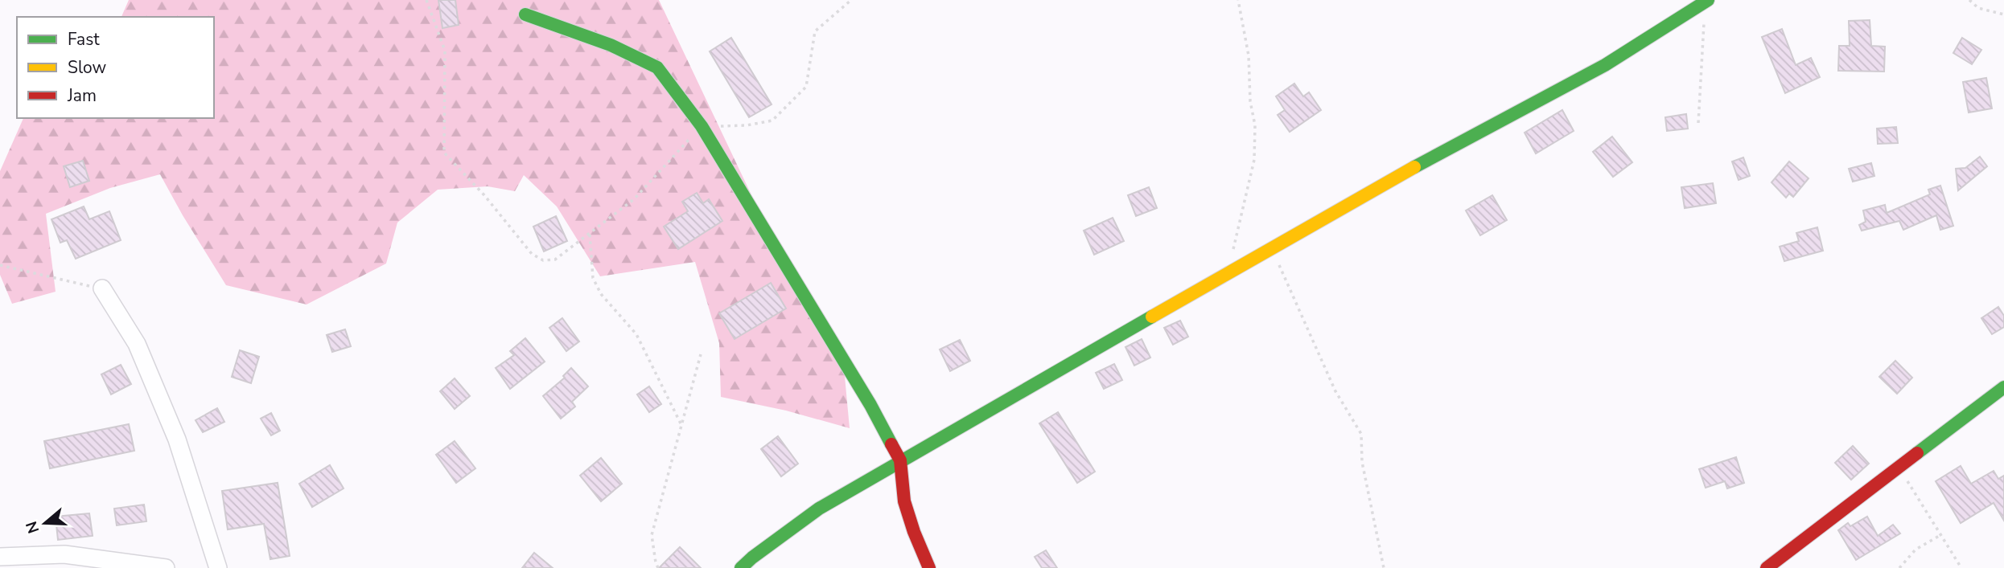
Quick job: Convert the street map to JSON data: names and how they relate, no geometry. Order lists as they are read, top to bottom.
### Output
{
  "legend": ["Fast", "Slow", "Jam"],
  "north": "left"
}
